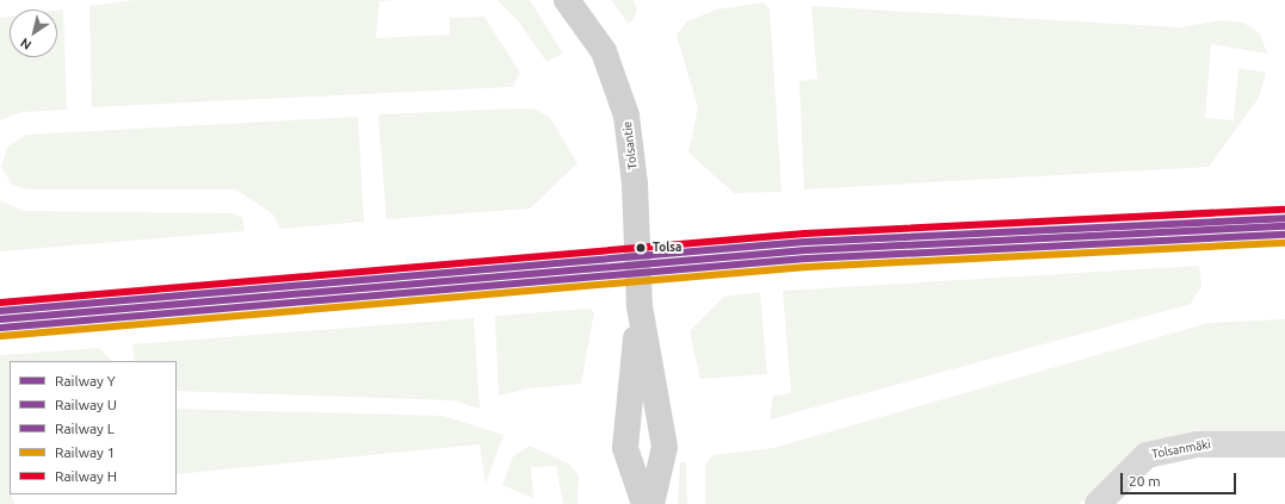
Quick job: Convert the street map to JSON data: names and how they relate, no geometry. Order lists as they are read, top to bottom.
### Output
{
  "streets": {
    "street": ["Tolsantie", "Tolsanmäki"]
  },
  "places": ["Tolsa"],
  "lines": [
    "rail line H",
    "rail line L",
    "rail line Y",
    "rail line U",
    "rail line 1"
  ],
  "legend": [
    "Railway Y",
    "Railway U",
    "Railway L",
    "Railway 1",
    "Railway H"
  ],
  "scale_bar": "20 m",
  "north": "bottom left"
}
